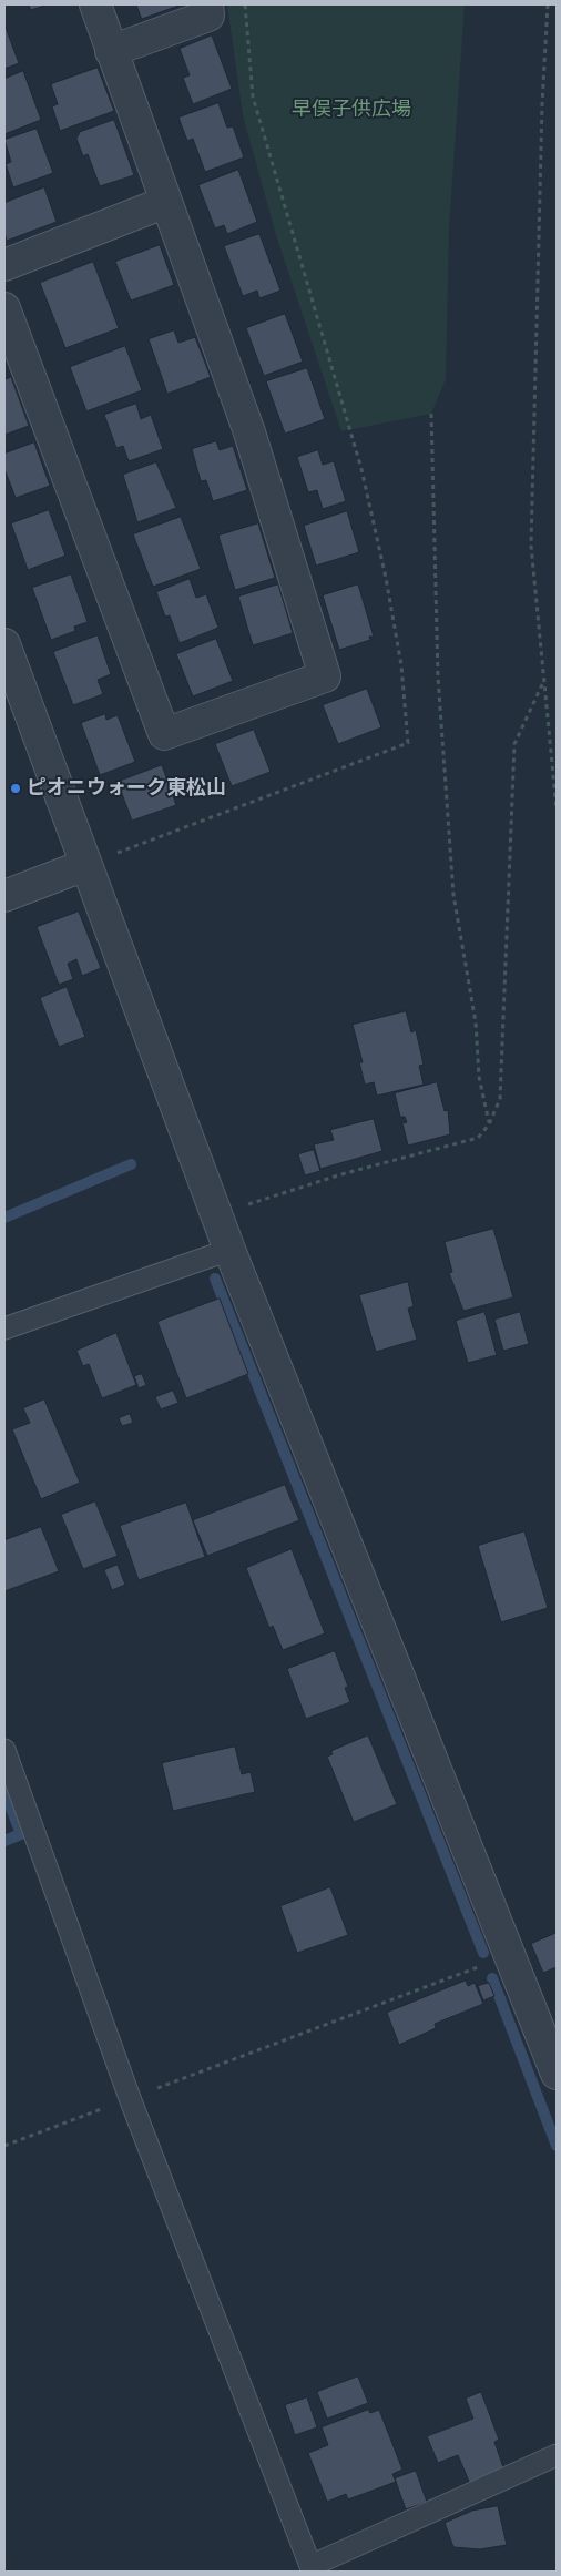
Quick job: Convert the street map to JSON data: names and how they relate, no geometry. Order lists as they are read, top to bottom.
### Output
{
  "parks": ["早俣子供広場"],
  "places": ["ピオニウォーク東松山"]
}
